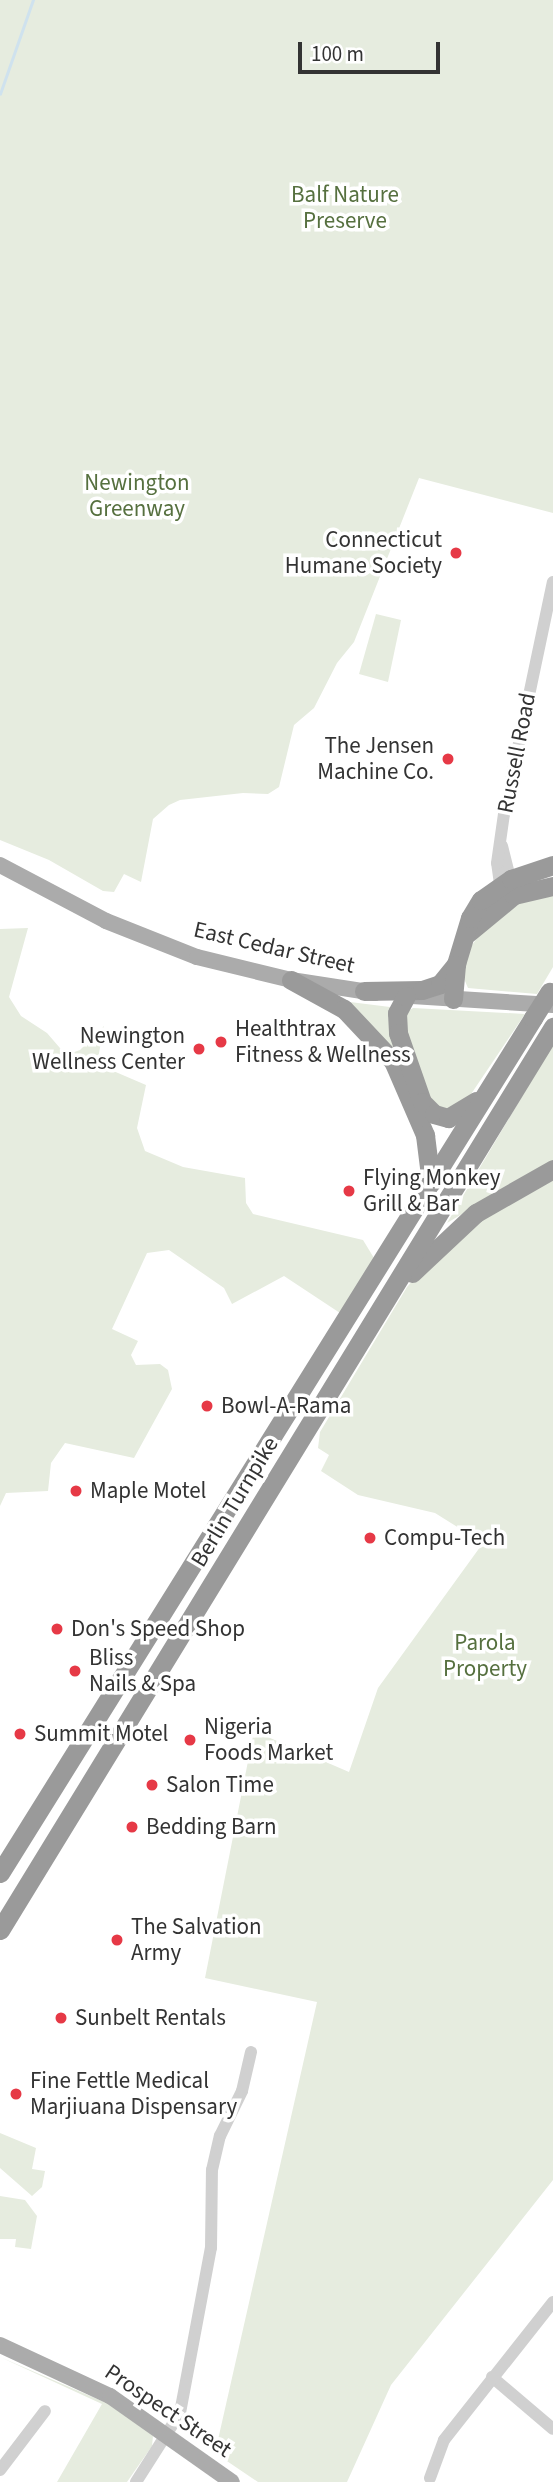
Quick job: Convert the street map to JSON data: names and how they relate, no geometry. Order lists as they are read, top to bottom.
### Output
{
  "streets": {
    "highway": ["Berlin Turnpike"],
    "main road": ["East Cedar Street", "Prospect Street"],
    "street": ["Russell Road"]
  },
  "crossings": [
    ["East Cedar Street", "Berlin Turnpike"]
  ],
  "parks": ["Balf Nature Preserve", "Newington Greenway", "Parola Property"],
  "places": [
    "Connecticut Humane Society",
    "The Jensen Machine Co.",
    "Healthtrax Fitness & Wellness",
    "Newington Wellness Center",
    "Flying Monkey Grill & Bar",
    "Bowl-A-Rama",
    "Maple Motel",
    "Compu-Tech",
    "Don's Speed Shop",
    "Bliss Nails & Spa",
    "Summit Motel",
    "Nigeria Foods Market",
    "Salon Time",
    "Bedding Barn",
    "The Salvation Army",
    "Sunbelt Rentals",
    "Fine Fettle Medical Marjiuana Dispensary"
  ],
  "scale_bar": "100 m"
}
